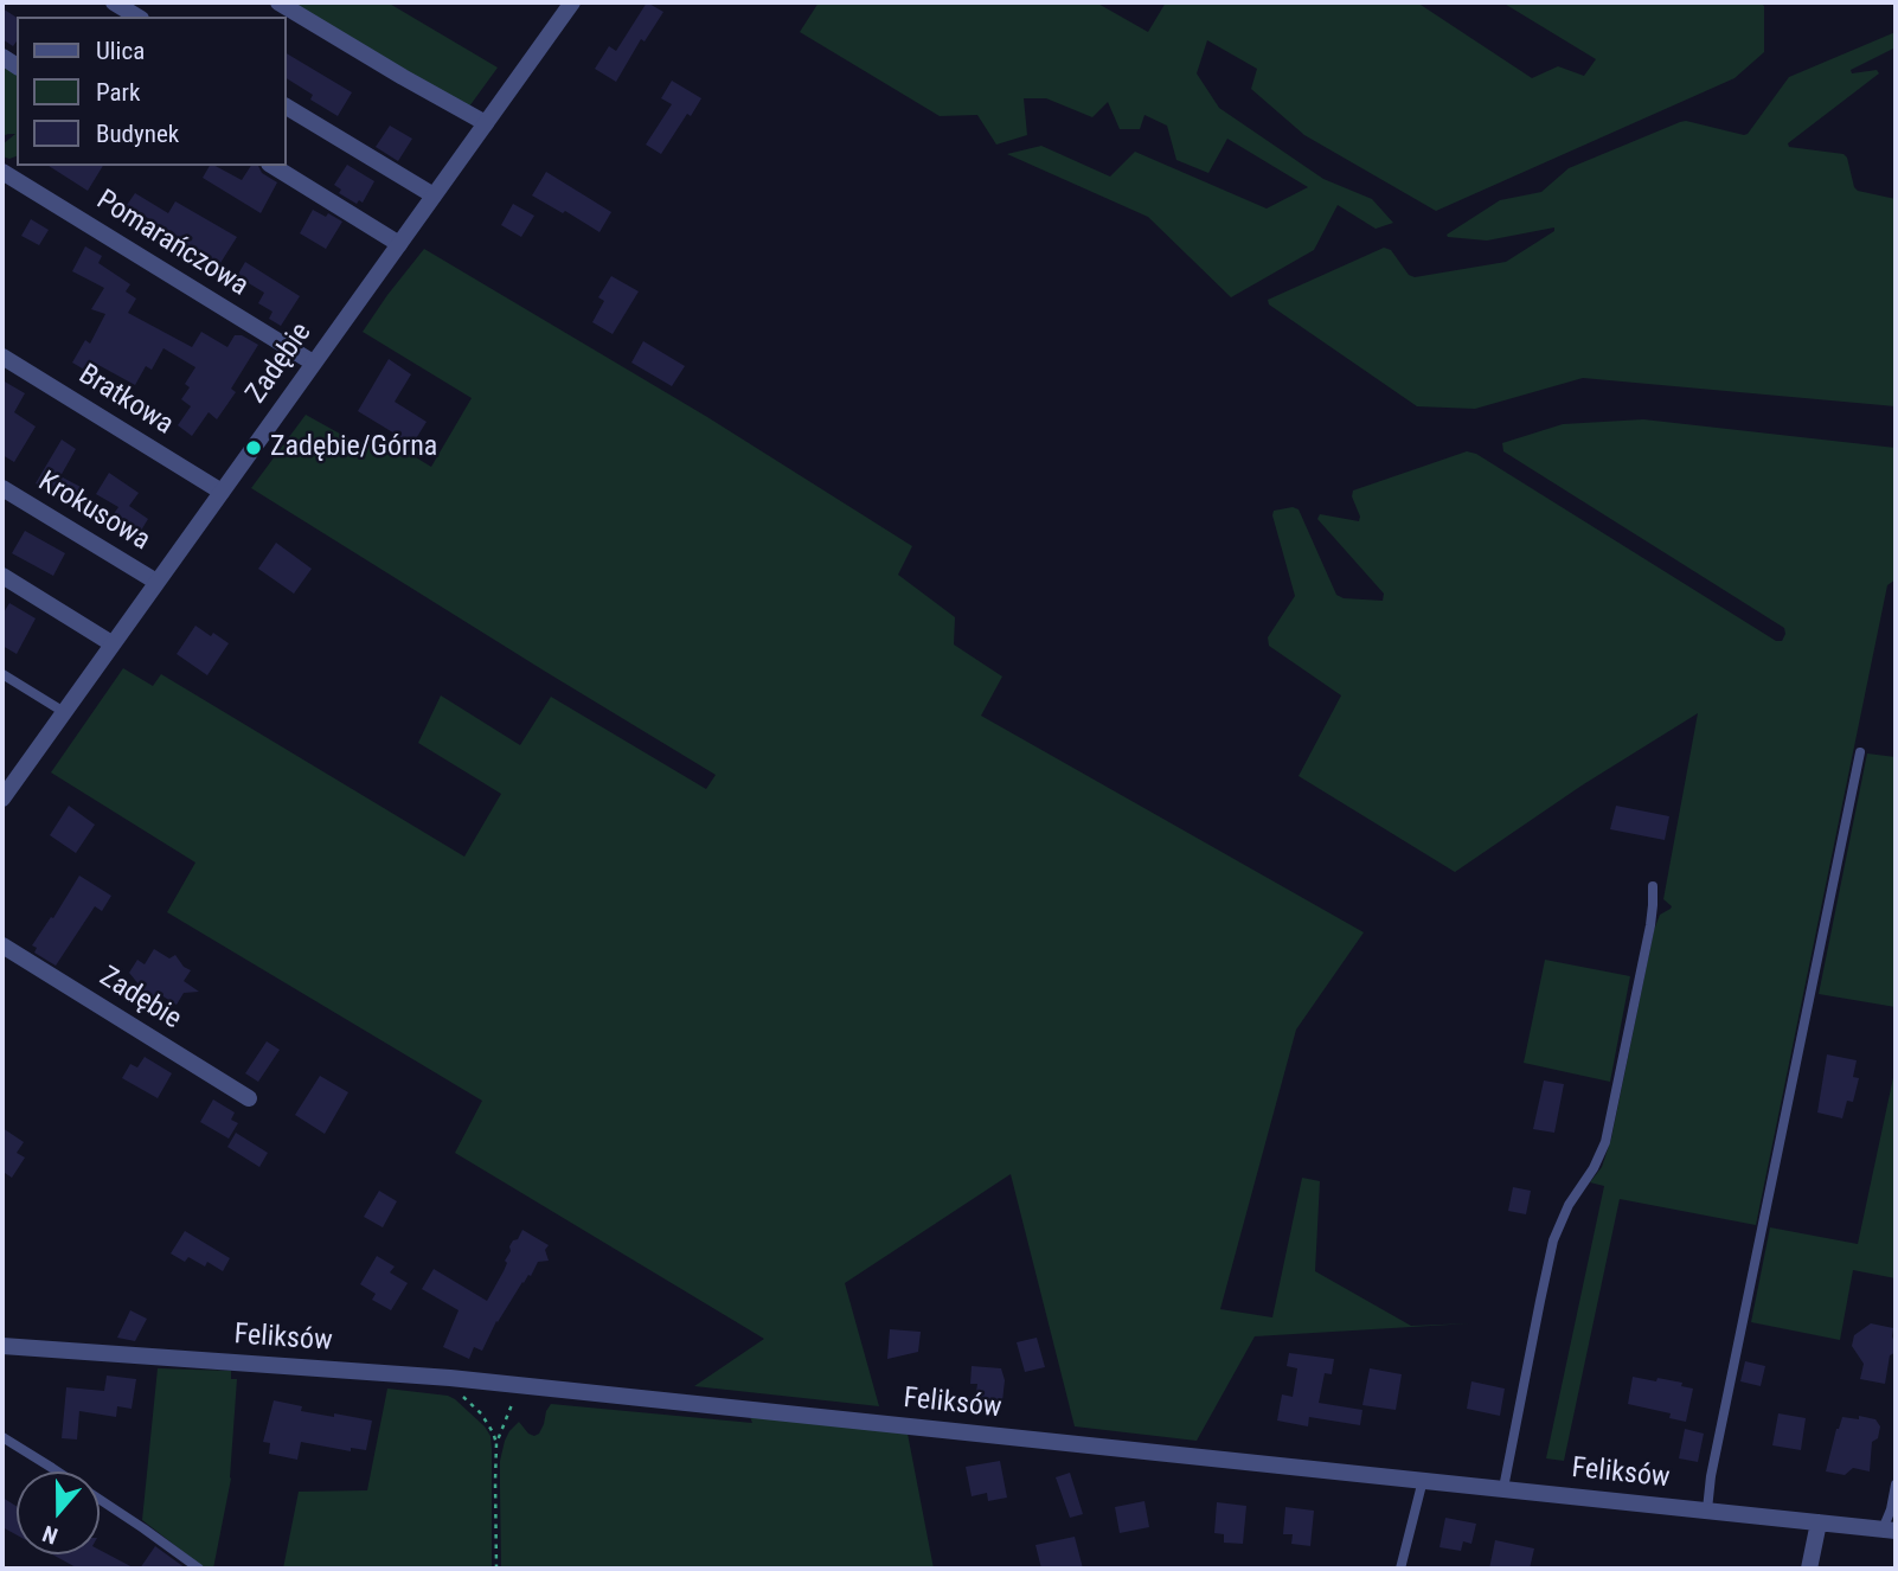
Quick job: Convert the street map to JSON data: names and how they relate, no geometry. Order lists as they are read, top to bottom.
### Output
{
  "streets": {
    "street": [
      "Pomarańczowa",
      "Zadębie",
      "Bratkowa",
      "Krokusowa",
      "Feliksów"
    ]
  },
  "crossings": [
    ["Pomarańczowa", "Zadębie"],
    ["Zadębie", "Bratkowa"],
    ["Zadębie", "Krokusowa"]
  ],
  "places": ["Zadębie/Górna"],
  "legend": ["Ulica", "Park", "Budynek"],
  "north": "bottom"
}
